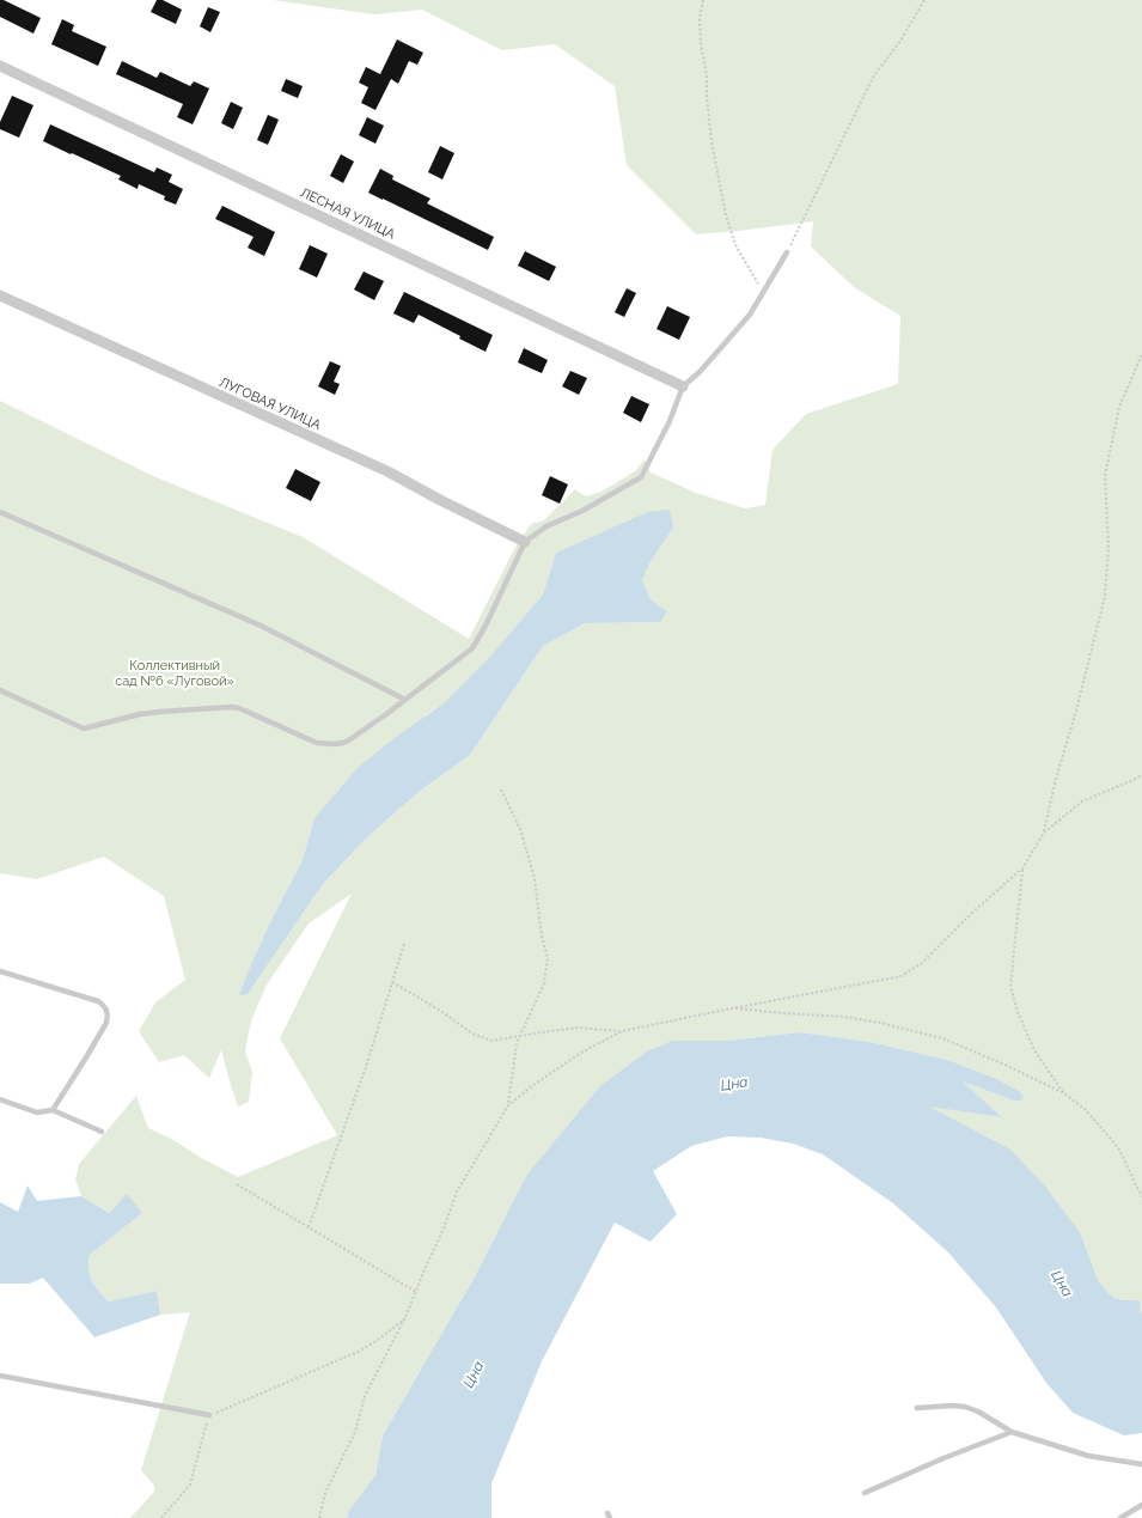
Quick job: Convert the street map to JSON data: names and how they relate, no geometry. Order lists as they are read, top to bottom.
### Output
{
  "streets": {
    "street": ["ЛЕСНАЯ УЛИЦА", "ЛУГОВАЯ УЛИЦА"]
  },
  "water": ["Цна"],
  "parks": ["Коллективный сад №6 «Луговой»"]
}
